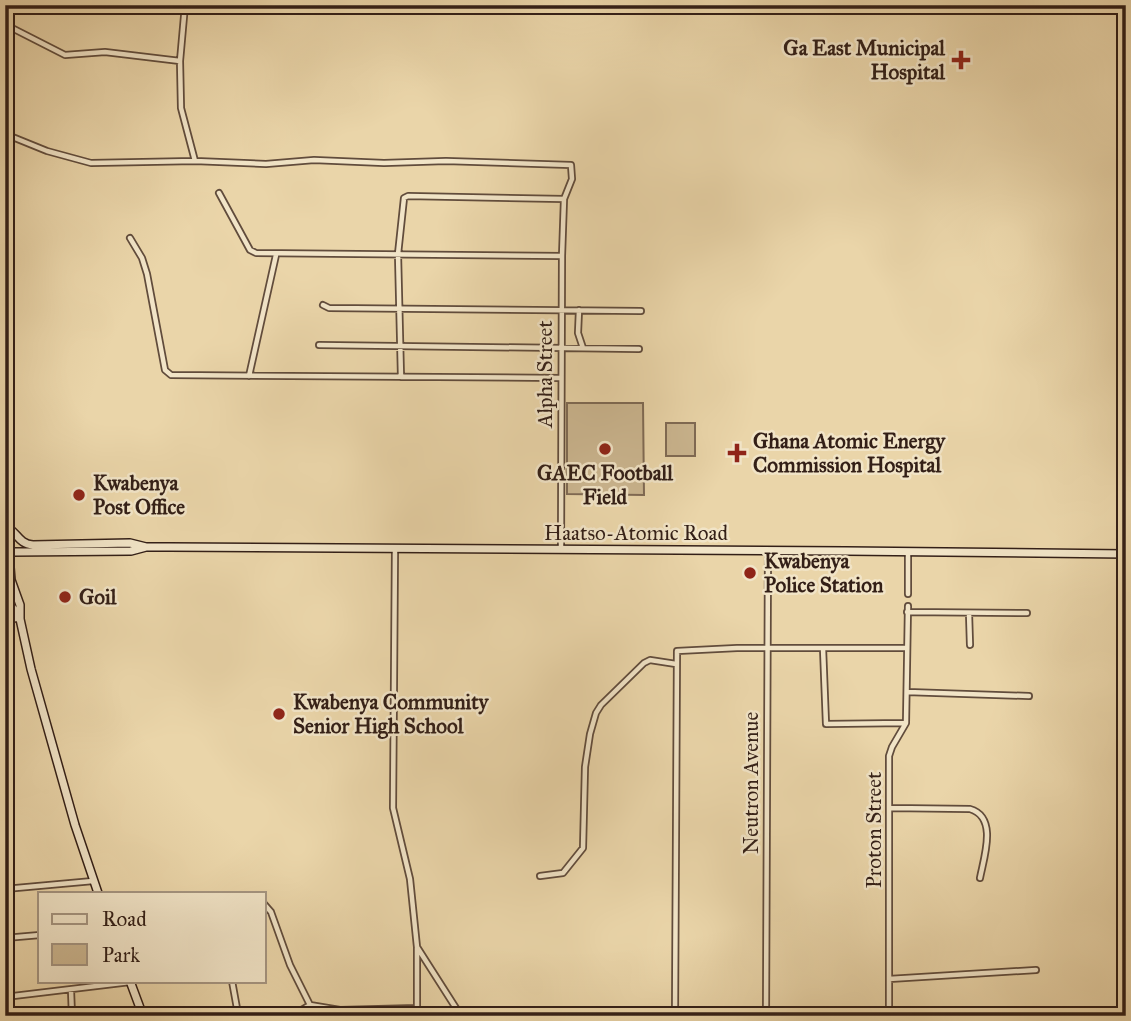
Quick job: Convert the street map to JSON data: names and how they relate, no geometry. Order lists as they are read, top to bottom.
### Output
{
  "streets": {
    "main road": ["Haatso-Atomic Road"],
    "street": ["Alpha Street", "Neutron Avenue", "Proton Street"]
  },
  "crossings": [
    ["Alpha Street", "Haatso-Atomic Road"],
    ["Haatso-Atomic Road", "Neutron Avenue"]
  ],
  "places": {
    "health": ["Ga East Municipal Hospital", "Ghana Atomic Energy Commission Hospital"],
    "other": [
      "GAEC Football Field",
      "Kwabenya Post Office",
      "Kwabenya Police Station",
      "Goil",
      "Kwabenya Community Senior High School"
    ]
  },
  "legend": ["Road", "Park"]
}
